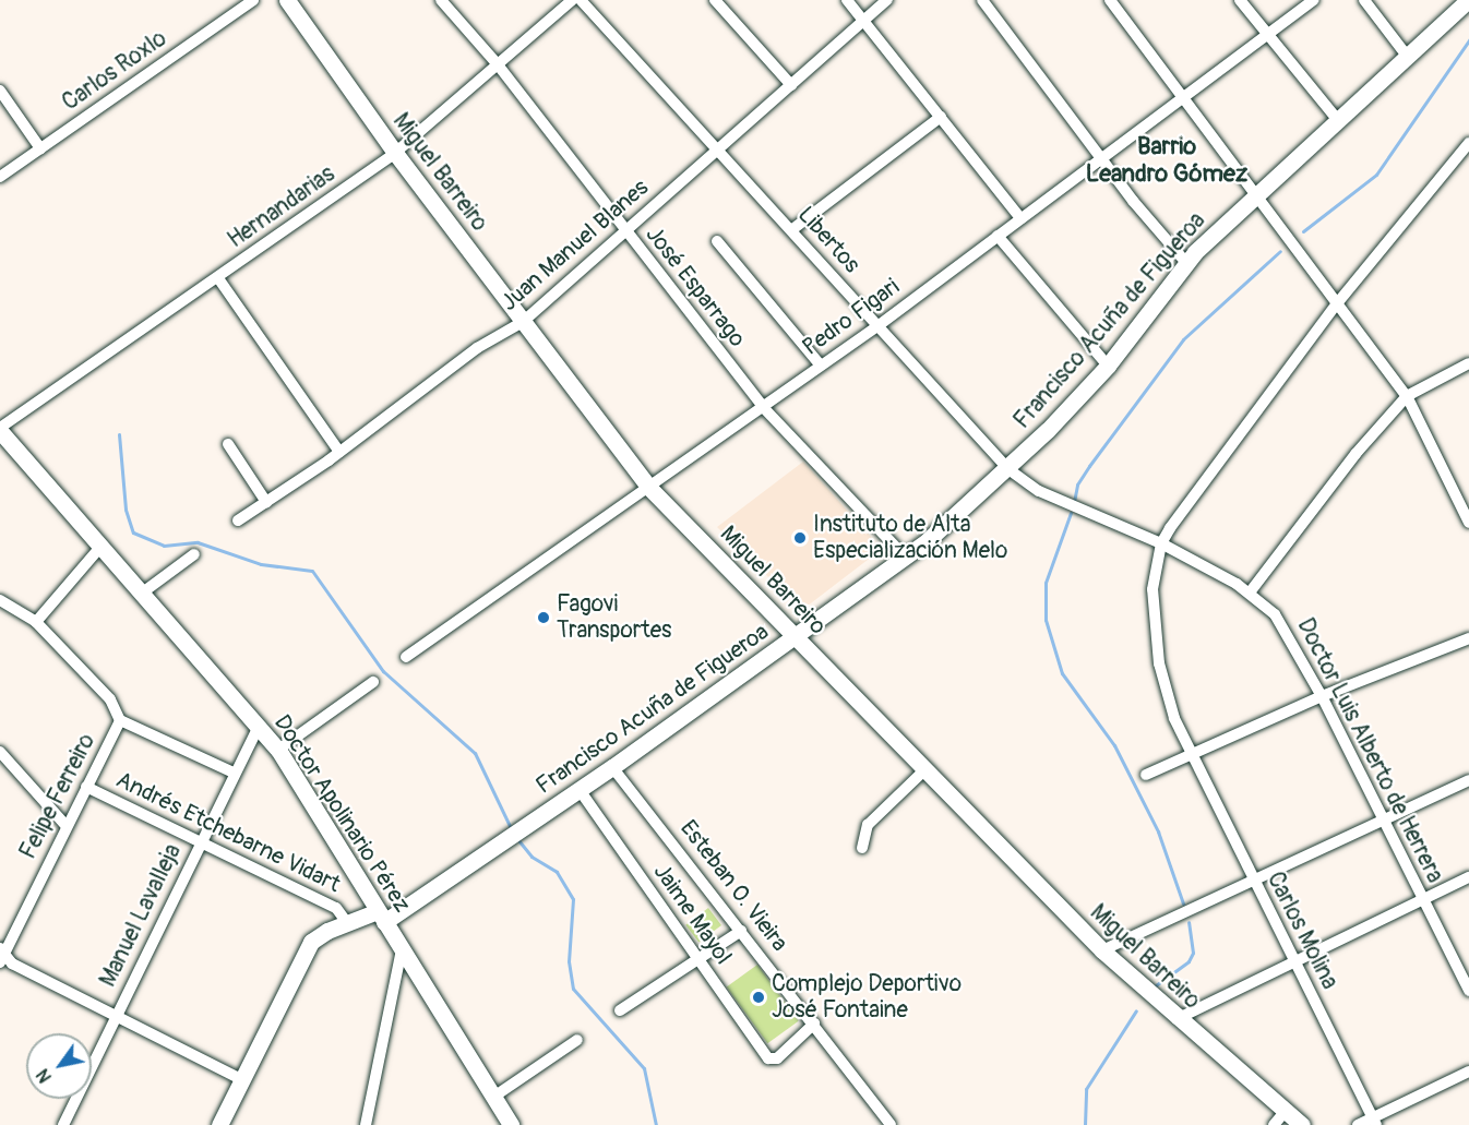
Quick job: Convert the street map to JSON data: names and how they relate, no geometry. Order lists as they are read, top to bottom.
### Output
{
  "streets": {
    "street": [
      "Carlos Roxlo",
      "Miguel Barreiro",
      "Hernandarias",
      "Libertos",
      "Juan Manuel Blanes",
      "José Esparrago",
      "Pedro Figari",
      "Francisco Acuña de Figueroa",
      "Doctor Luis Alberto de Herrera",
      "Felipe Ferreiro",
      "Doctor Apolinario Pérez",
      "Andrés Etchebarne Vidart",
      "Esteban O. Vieira",
      "Jaime Mayol",
      "Manuel Lavalleja",
      "Carlos Molina"
    ]
  },
  "crossings": [
    ["Miguel Barreiro", "Hernandarias"],
    ["Miguel Barreiro", "Juan Manuel Blanes"],
    ["Miguel Barreiro", "Pedro Figari"],
    ["Miguel Barreiro", "Francisco Acuña de Figueroa"],
    ["Hernandarias", "José Esparrago"],
    ["Hernandarias", "Doctor Apolinario Pérez"],
    ["Libertos", "Juan Manuel Blanes"],
    ["Libertos", "Pedro Figari"],
    ["Libertos", "Francisco Acuña de Figueroa"],
    ["Libertos", "Doctor Luis Alberto de Herrera"],
    ["Libertos", "Carlos Molina"],
    ["Juan Manuel Blanes", "José Esparrago"],
    ["José Esparrago", "Pedro Figari"],
    ["José Esparrago", "Francisco Acuña de Figueroa"],
    ["Francisco Acuña de Figueroa", "Doctor Apolinario Pérez"],
    ["Francisco Acuña de Figueroa", "Andrés Etchebarne Vidart"],
    ["Francisco Acuña de Figueroa", "Esteban O. Vieira"],
    ["Francisco Acuña de Figueroa", "Jaime Mayol"],
    ["Doctor Luis Alberto de Herrera", "Carlos Molina"],
    ["Felipe Ferreiro", "Andrés Etchebarne Vidart"],
    ["Doctor Apolinario Pérez", "Manuel Lavalleja"],
    ["Andrés Etchebarne Vidart", "Manuel Lavalleja"],
    ["Esteban O. Vieira", "Jaime Mayol"]
  ],
  "districts": ["Barrio Leandro Gómez"],
  "places": ["Instituto de Alta Especialización Melo", "Fagovi Transportes", "Complejo Deportivo José Fontaine"],
  "north": "bottom left"
}
